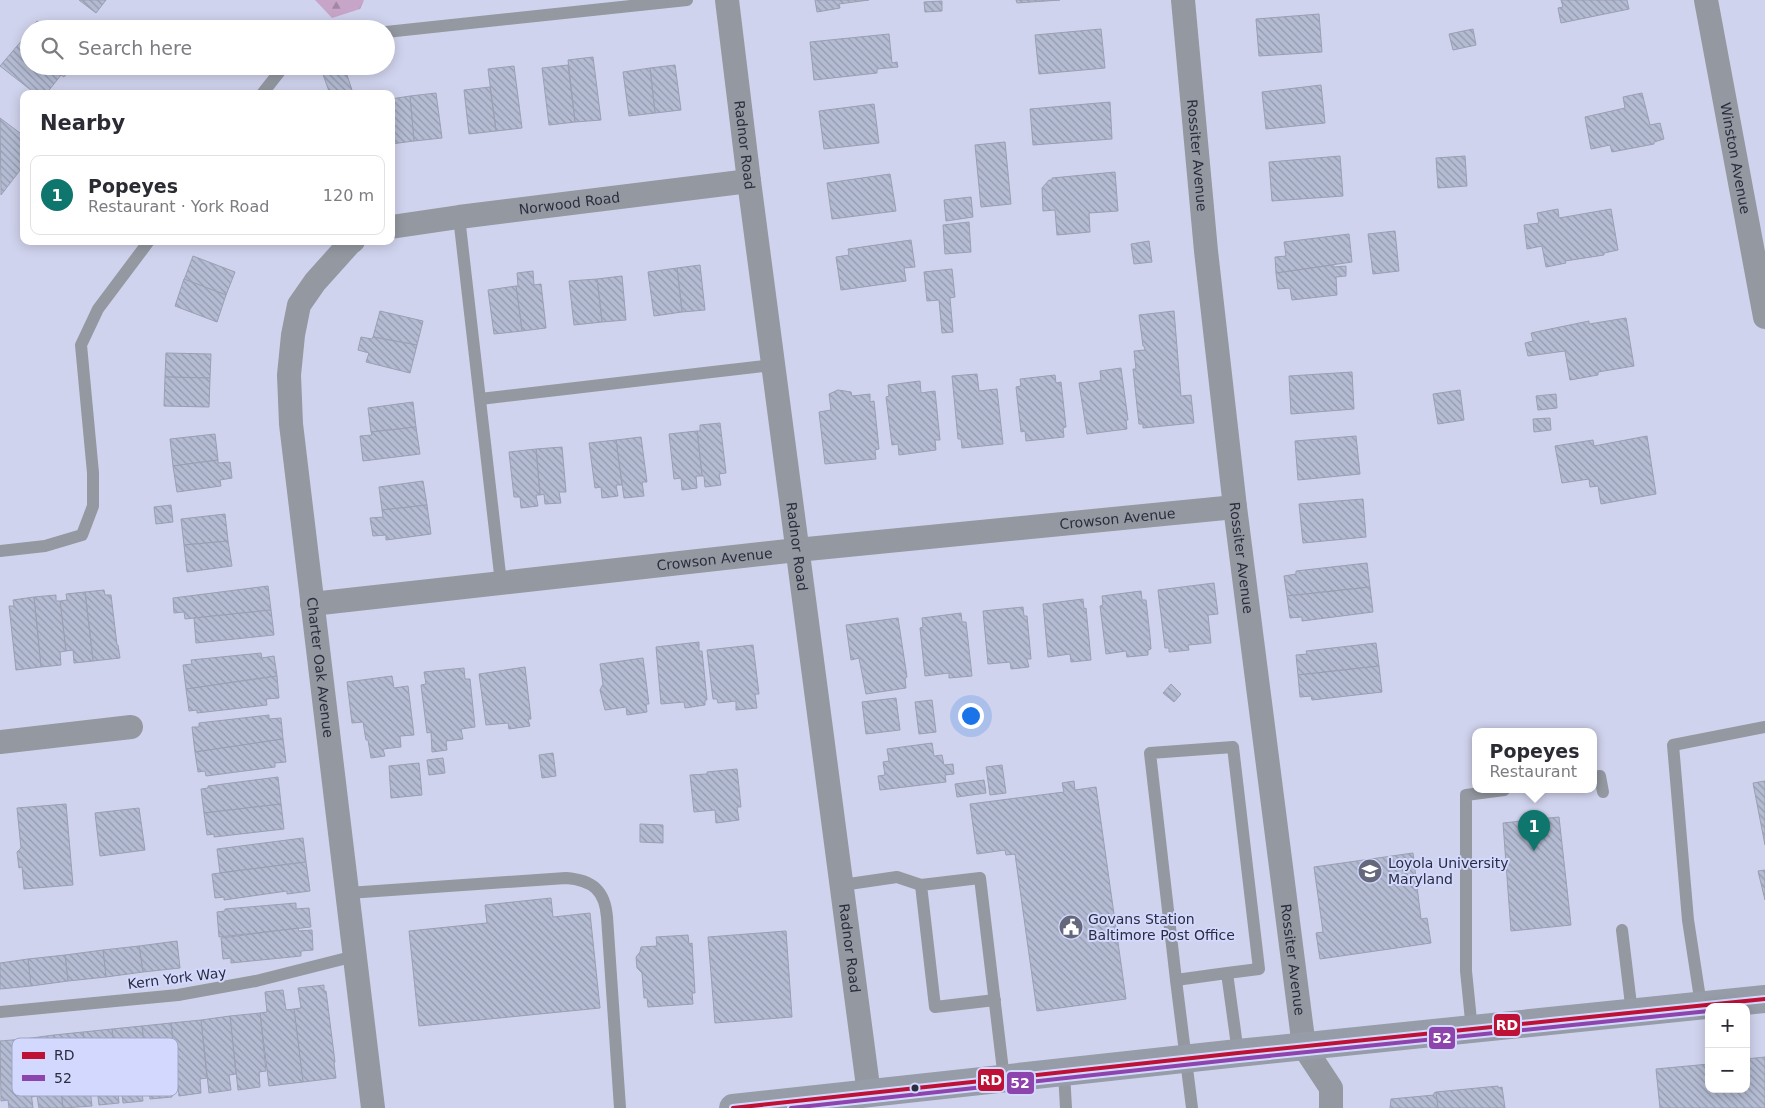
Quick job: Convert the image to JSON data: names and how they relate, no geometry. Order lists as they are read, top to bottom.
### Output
{
  "streets": {
    "street": [
      "Radnor Road",
      "Rossiter Avenue",
      "Winston Avenue",
      "Norwood Road",
      "Crowson Avenue",
      "Charter Oak Avenue"
    ],
    "lane": ["Kern York Way"]
  },
  "crossings": [
    ["Radnor Road", "Norwood Road"],
    ["Radnor Road", "Crowson Avenue"],
    ["Rossiter Avenue", "Crowson Avenue"],
    ["Crowson Avenue", "Charter Oak Avenue"],
    ["Charter Oak Avenue", "Kern York Way"]
  ],
  "places": {
    "school or university": ["Loyola University Maryland"],
    "public building": ["Govans Station Baltimore Post Office"]
  },
  "lines": ["transit line RD", "transit line 52"],
  "legend": ["RD", "52"],
  "page": {
    "search": "Search here",
    "heading": "Nearby",
    "list": [
      {
        "mark": "1",
        "name": "Popeyes",
        "note": "Restaurant · York Road",
        "value": "120 m"
      }
    ],
    "popup": ["Popeyes", "Restaurant"],
    "pins": "1",
    "map_buttons": ["+", "−"]
  }
}
